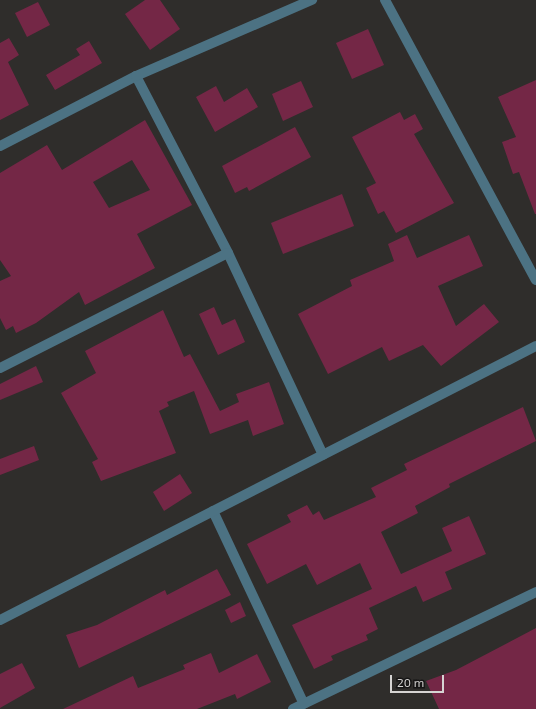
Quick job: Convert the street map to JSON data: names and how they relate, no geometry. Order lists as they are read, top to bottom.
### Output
{
  "scale_bar": "20 m"
}
